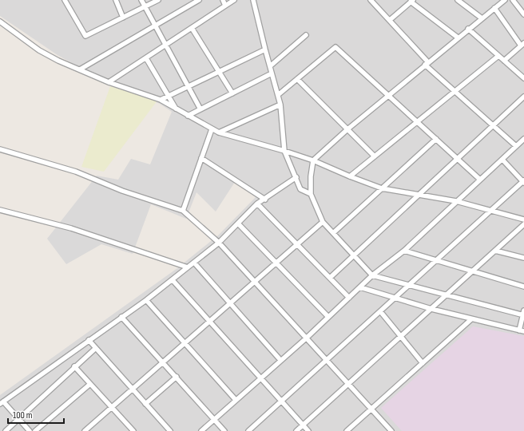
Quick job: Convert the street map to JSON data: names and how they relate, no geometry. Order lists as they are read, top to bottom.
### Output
{
  "scale_bar": "100 m"
}
